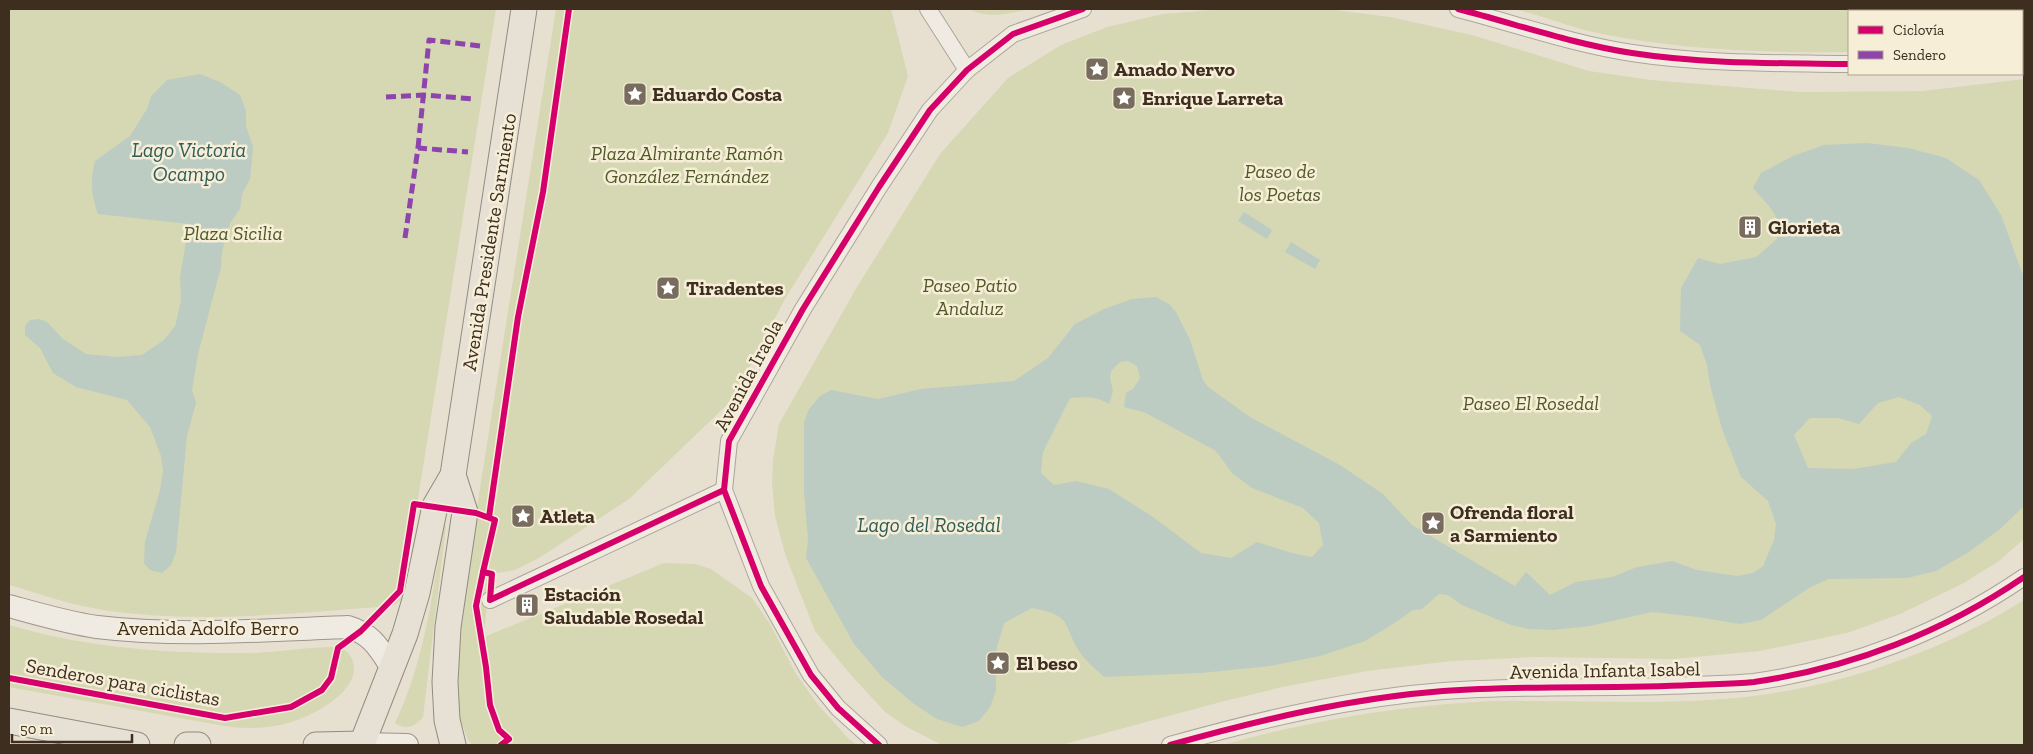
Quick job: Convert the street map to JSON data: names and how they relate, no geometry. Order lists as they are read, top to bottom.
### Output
{
  "streets": {
    "main road": ["Avenida Presidente Sarmiento", "Avenida Adolfo Berro"],
    "street": ["Avenida Iraola", "Avenida Infanta Isabel"],
    "cycle path": ["Senderos para ciclistas"]
  },
  "crossings": [
    ["Avenida Presidente Sarmiento", "Avenida Adolfo Berro"]
  ],
  "water": ["Lago Victoria Ocampo", "Lago del Rosedal"],
  "parks": [
    "Plaza Almirante Ramón González Fernández",
    "Paseo de los Poetas",
    "Plaza Sicilia",
    "Paseo Patio Andaluz",
    "Paseo El Rosedal"
  ],
  "places": {
    "place": [
      "Amado Nervo",
      "Eduardo Costa",
      "Enrique Larreta",
      "Tiradentes",
      "Atleta",
      "Ofrenda floral a Sarmiento",
      "El beso"
    ],
    "building": ["Glorieta", "Estación Saludable Rosedal"]
  },
  "legend": ["Ciclovía", "Sendero"],
  "scale_bar": "50 m"
}
